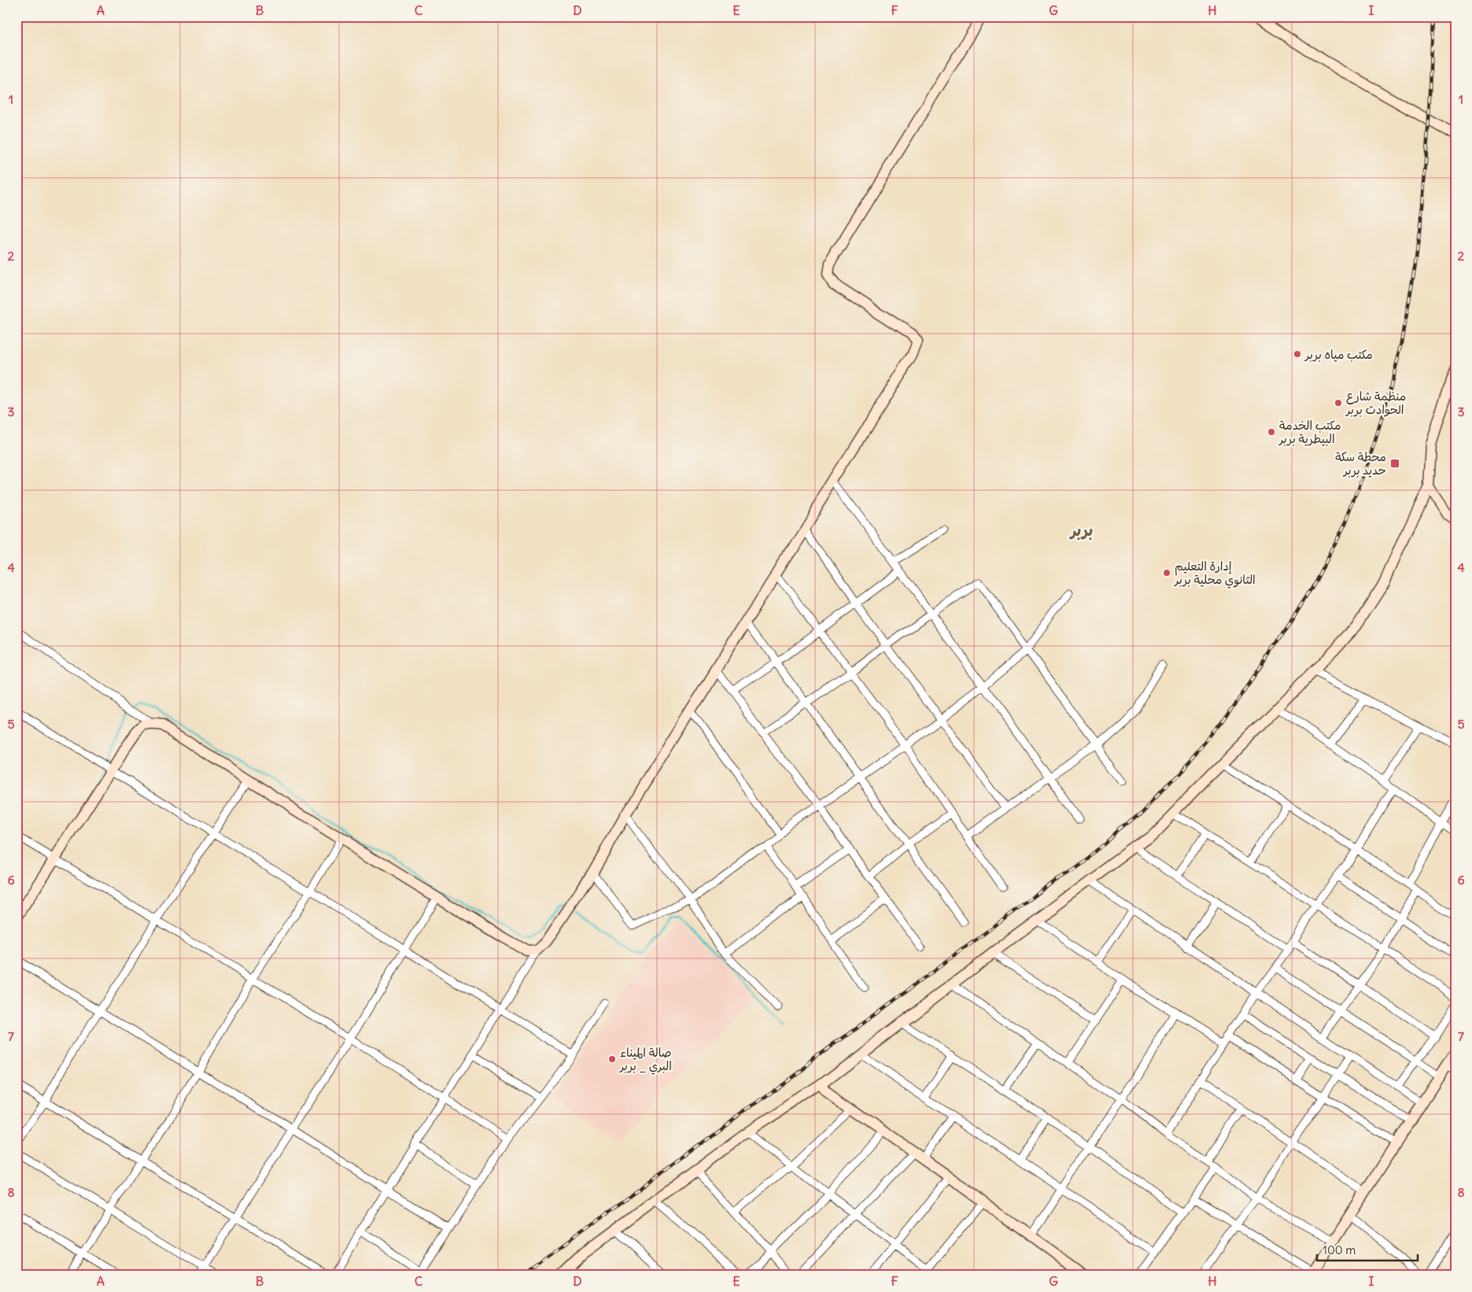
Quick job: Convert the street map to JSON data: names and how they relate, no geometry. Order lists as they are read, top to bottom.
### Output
{
  "districts": ["بربر"],
  "places": {
    "other": [
      "مكتب مياه بربر",
      "منظمة شارع الحوادث بربر",
      "مكتب الخدمة البيطرية بربر",
      "إدارة التعليم الثانوي محلية بربر",
      "صالة الميناء البري _ بربر"
    ],
    "transit": ["محطة سكة حديد بربر"]
  },
  "scale_bar": "100 m",
  "grid": {
    "columns": [
      "A",
      "B",
      "C",
      "D",
      "E",
      "F",
      "G",
      "H",
      "I"
    ],
    "rows": [
      "1",
      "2",
      "3",
      "4",
      "5",
      "6",
      "7",
      "8"
    ]
  }
}
